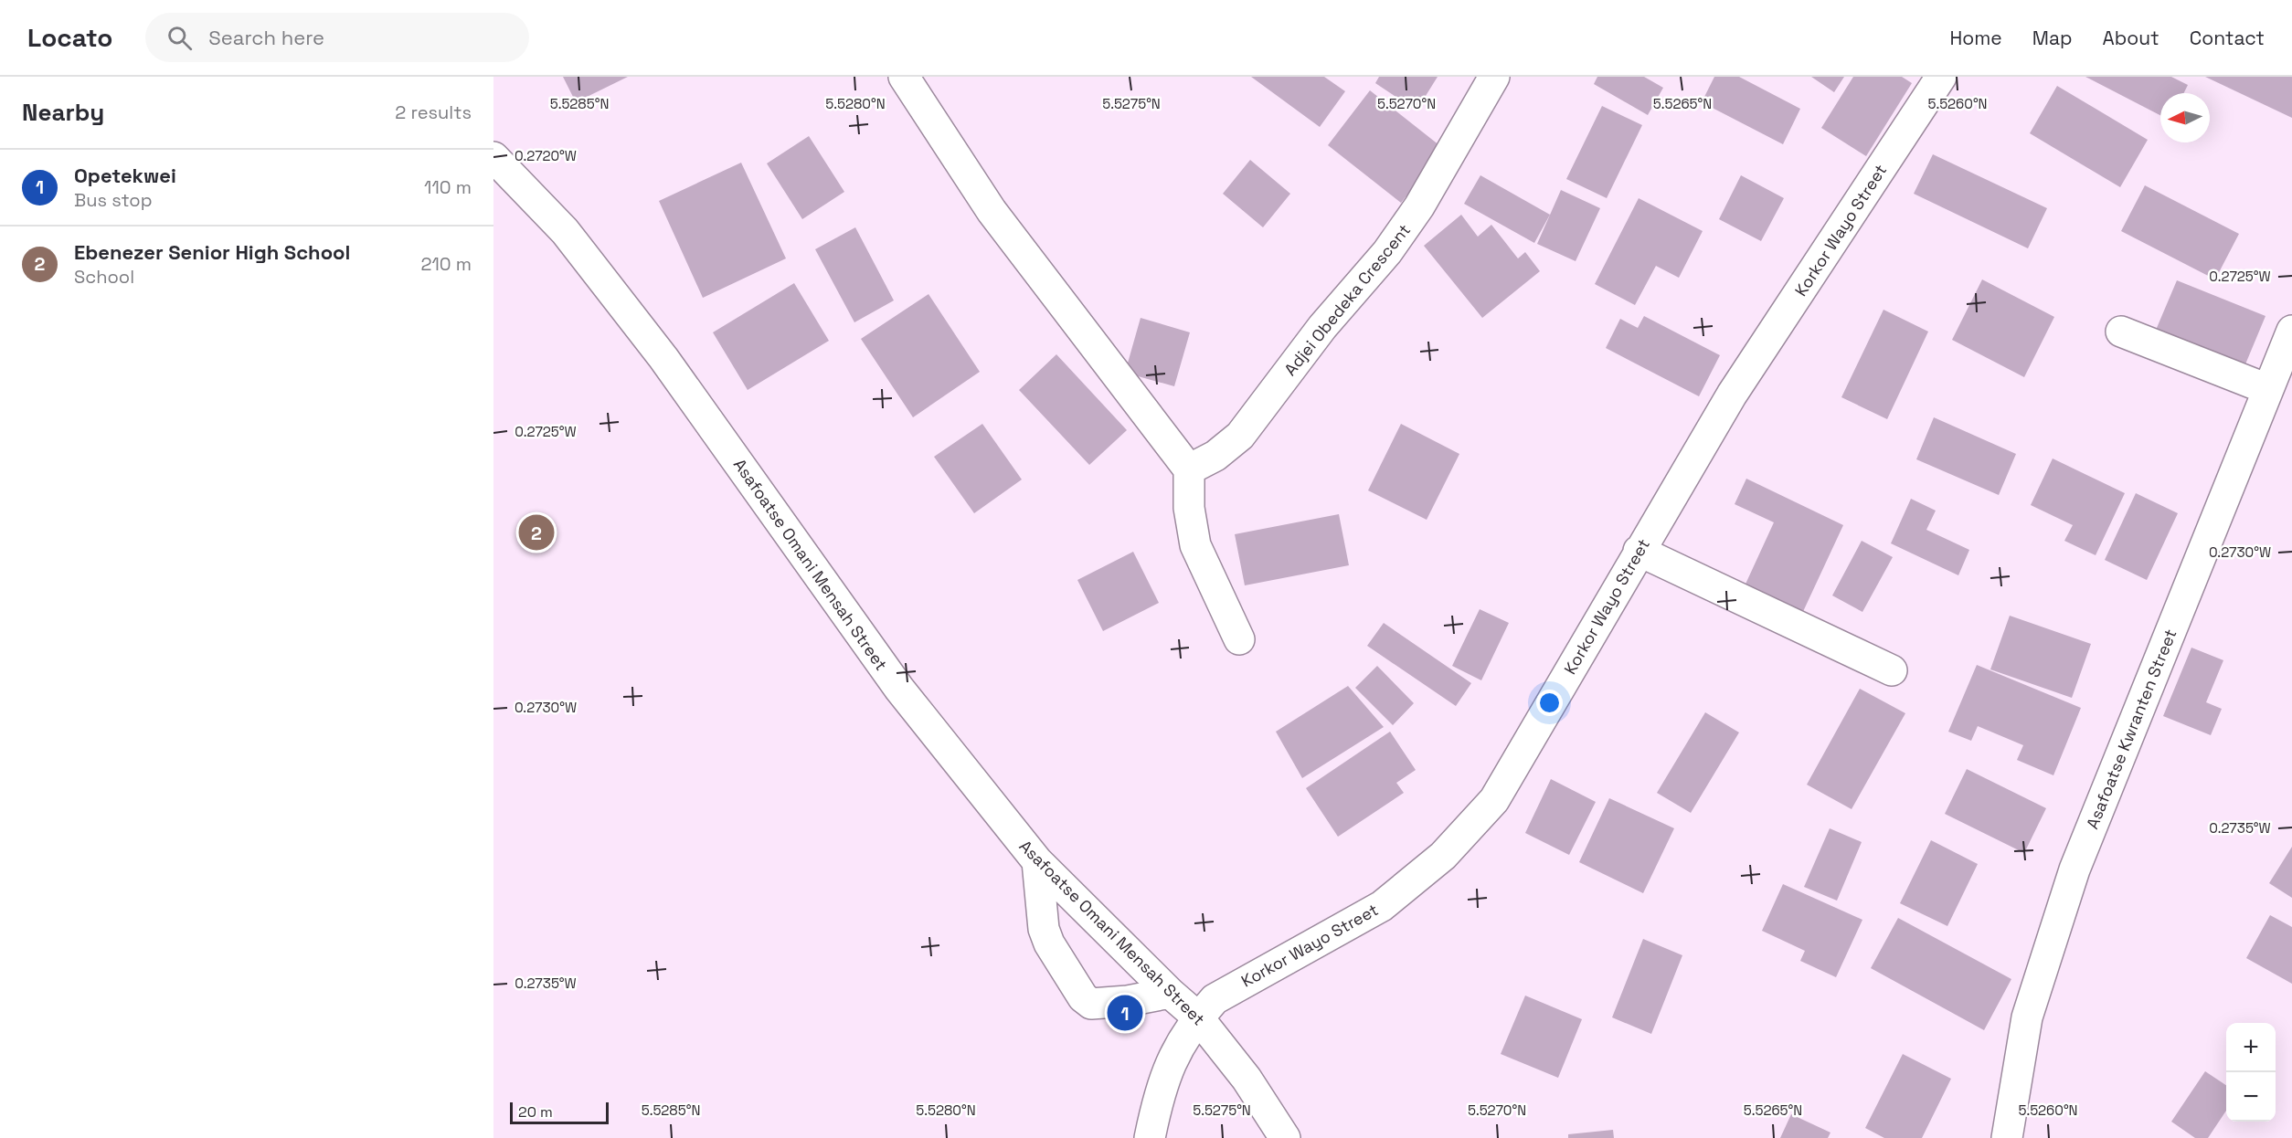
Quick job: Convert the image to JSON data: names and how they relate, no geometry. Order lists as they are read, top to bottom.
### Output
{
  "streets": {
    "street": [
      "Korkor Wayo Street",
      "Adjei Obedeka Crescent",
      "Asafoatse Omani Mensah Street",
      "Asafoatse Kwranten Street"
    ]
  },
  "crossings": [
    ["Korkor Wayo Street", "Asafoatse Omani Mensah Street"]
  ],
  "scale_bar": "20 m",
  "north": "left",
  "page": {
    "header": "Locato",
    "search": "Search here",
    "nav": [
      "Home",
      "Map",
      "About",
      "Contact"
    ],
    "heading": ["Nearby", "2 results"],
    "list": [
      {
        "mark": "1",
        "name": "Opetekwei",
        "note": "Bus stop",
        "value": "110 m"
      },
      {
        "mark": "2",
        "name": "Ebenezer Senior High School",
        "note": "School",
        "value": "210 m"
      }
    ],
    "pins": ["2", "1"],
    "map_buttons": ["+", "−"],
    "scale": "20 m"
  },
  "coordinates": [
    "5.5285°N",
    "5.5280°N",
    "5.5275°N",
    "5.5270°N",
    "5.5265°N",
    "5.5260°N",
    "0.2720°W",
    "0.2725°W",
    "0.2730°W",
    "0.2735°W"
  ]
}
